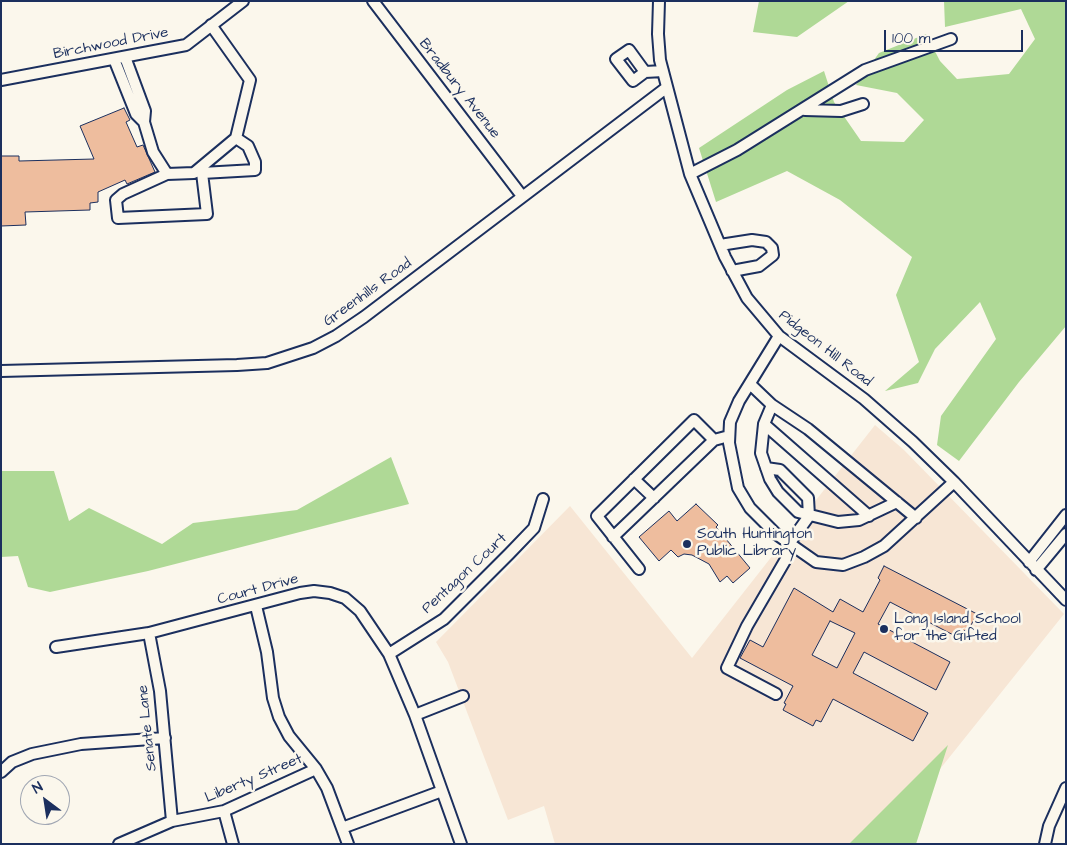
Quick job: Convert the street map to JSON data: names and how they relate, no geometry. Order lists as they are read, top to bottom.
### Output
{
  "streets": {
    "street": [
      "Birchwood Drive",
      "Bradbury Avenue",
      "Greenhills Road",
      "Pidgeon Hill Road",
      "Pentagon Court",
      "Court Drive",
      "Senate Lane",
      "Liberty Street"
    ]
  },
  "crossings": [
    ["Bradbury Avenue", "Greenhills Road"],
    ["Greenhills Road", "Pidgeon Hill Road"],
    ["Pentagon Court", "Court Drive"],
    ["Court Drive", "Senate Lane"],
    ["Senate Lane", "Liberty Street"]
  ],
  "places": ["South Huntington Public Library", "Long Island School for the Gifted"],
  "scale_bar": "100 m",
  "north": "top left"
}
